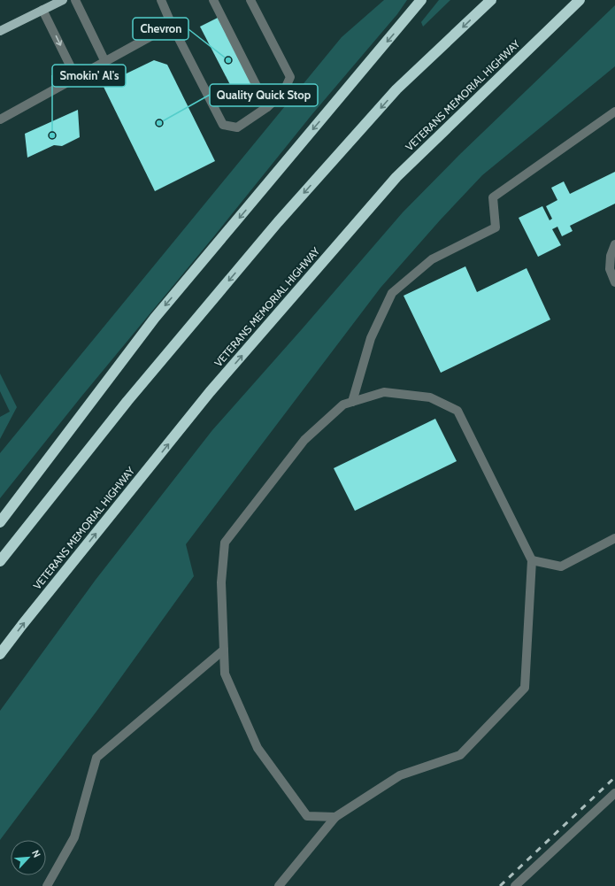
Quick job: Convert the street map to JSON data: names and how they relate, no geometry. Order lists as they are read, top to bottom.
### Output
{
  "streets": {
    "highway": ["VETERANS MEMORIAL HIGHWAY"]
  },
  "places": ["Chevron", "Quality Quick Stop", "Smokin' Al's"],
  "north": "top right"
}
